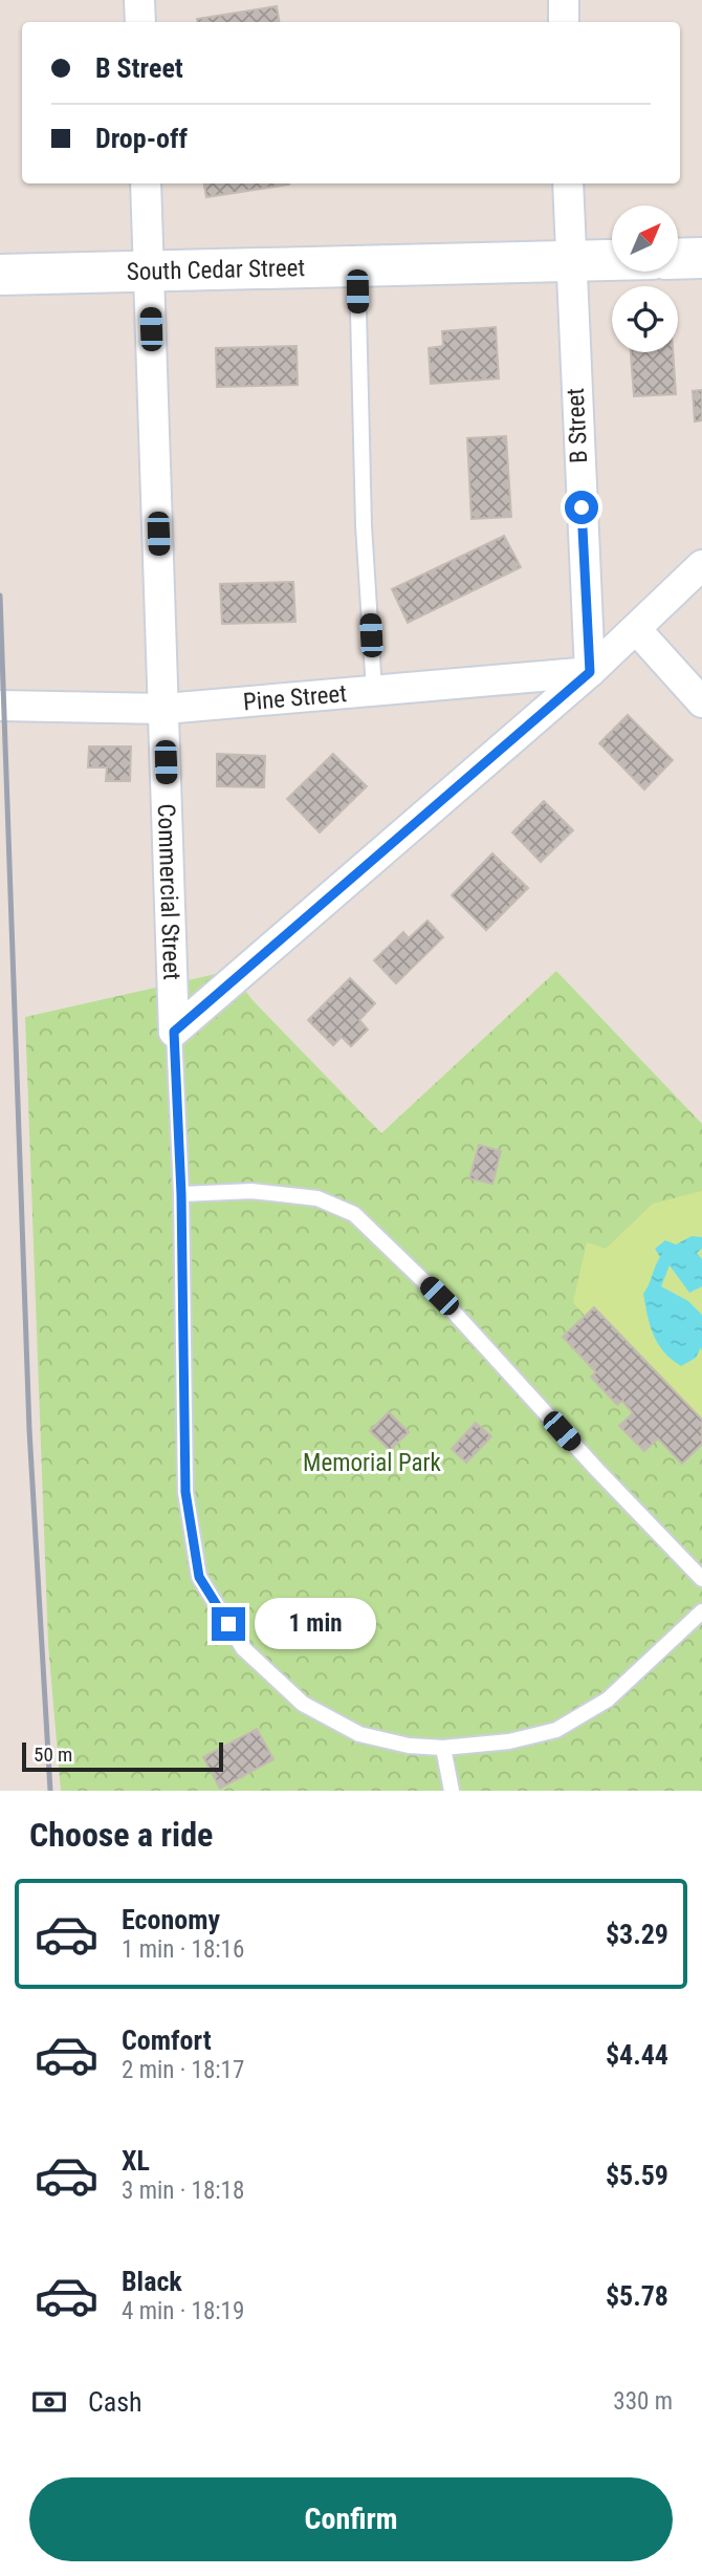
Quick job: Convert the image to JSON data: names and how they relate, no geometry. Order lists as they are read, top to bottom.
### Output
{
  "streets": {
    "main road": ["South Cedar Street"],
    "street": ["B Street", "Pine Street", "Commercial Street"]
  },
  "crossings": [
    ["South Cedar Street", "B Street"],
    ["South Cedar Street", "Commercial Street"],
    ["B Street", "Pine Street"],
    ["Pine Street", "Commercial Street"]
  ],
  "parks": ["Memorial Park"],
  "scale_bar": "50 m",
  "north": "top right",
  "page": {
    "banner": ["B Street", "Drop-off"],
    "bubble": "1 min",
    "scale": "50 m",
    "heading": "Choose a ride",
    "list": [
      {
        "name": "Economy",
        "note": "1 min · 18:16",
        "value": "$3.29"
      },
      {
        "name": "Comfort",
        "note": "2 min · 18:17",
        "value": "$4.44"
      },
      {
        "name": "XL",
        "note": "3 min · 18:18",
        "value": "$5.59"
      },
      {
        "name": "Black",
        "note": "4 min · 18:19",
        "value": "$5.78"
      }
    ],
    "pay": ["Cash", "330 m"],
    "buttons": "Confirm"
  }
}
